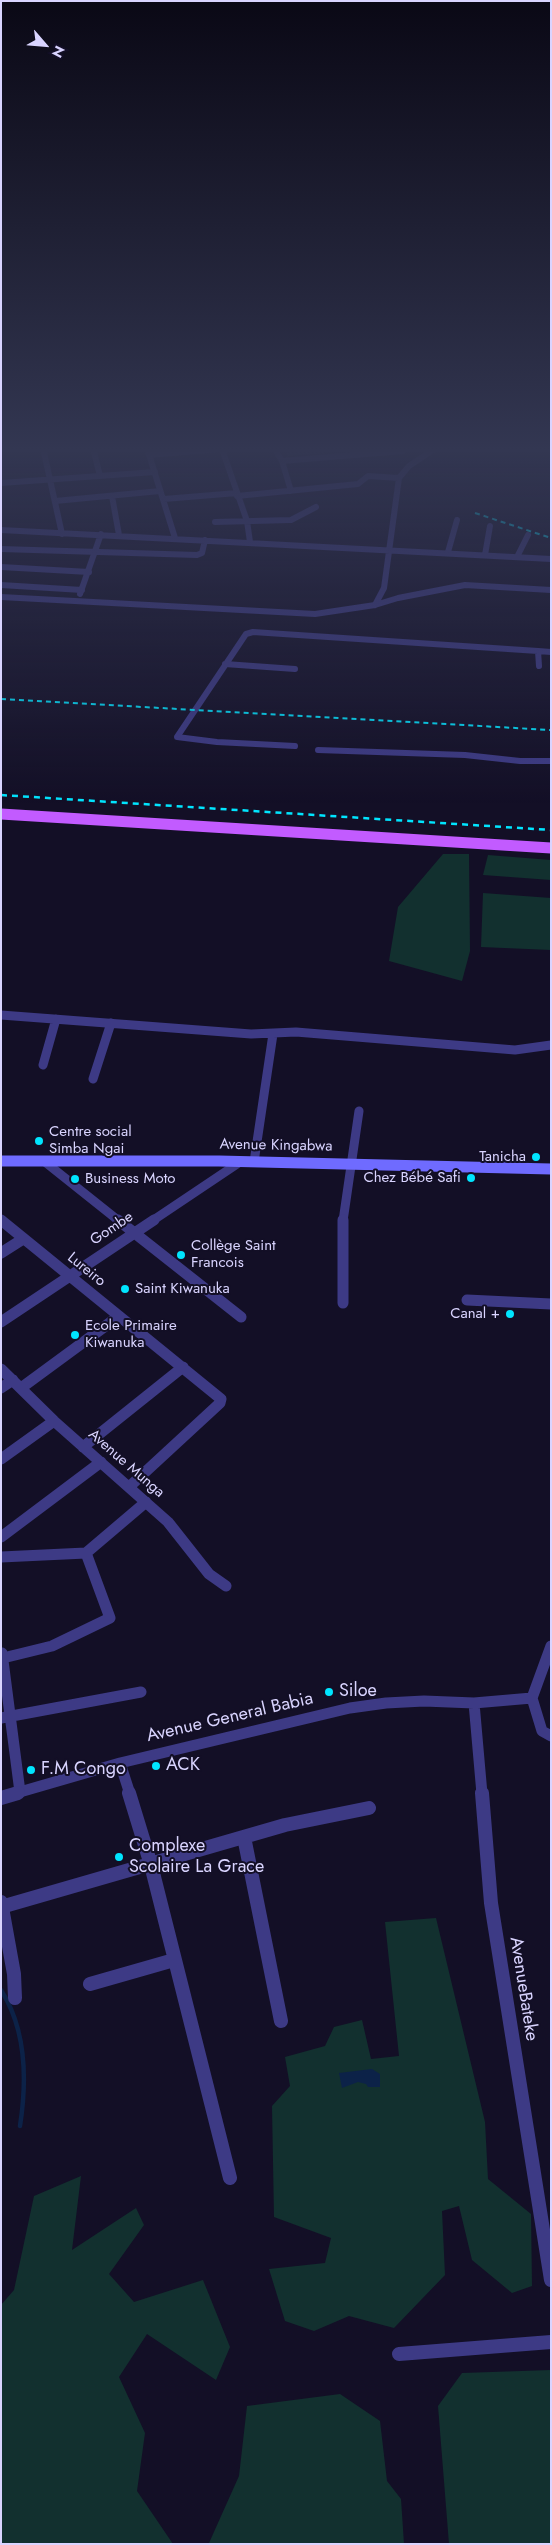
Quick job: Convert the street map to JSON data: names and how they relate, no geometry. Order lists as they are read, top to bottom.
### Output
{
  "streets": {
    "street": [
      "Avenue Kingabwa",
      "Gombe",
      "Lureiro",
      "Avenue Munga",
      "Avenue General Babia",
      "AvenueBateke"
    ]
  },
  "crossings": [
    ["Avenue Kingabwa", "Gombe"],
    ["Gombe", "Lureiro"],
    ["Lureiro", "Avenue Munga"],
    ["Avenue General Babia", "AvenueBateke"]
  ],
  "places": [
    "Centre social Simba Ngai",
    "Tanicha",
    "Chez Bébé Safi",
    "Business Moto",
    "Collège Saint Francois",
    "Saint Kiwanuka",
    "Canal +",
    "Ecole Primaire Kiwanuka",
    "Siloe",
    "ACK",
    "F.M Congo",
    "Complexe Scolaire La Grace"
  ],
  "north": "bottom right"
}
